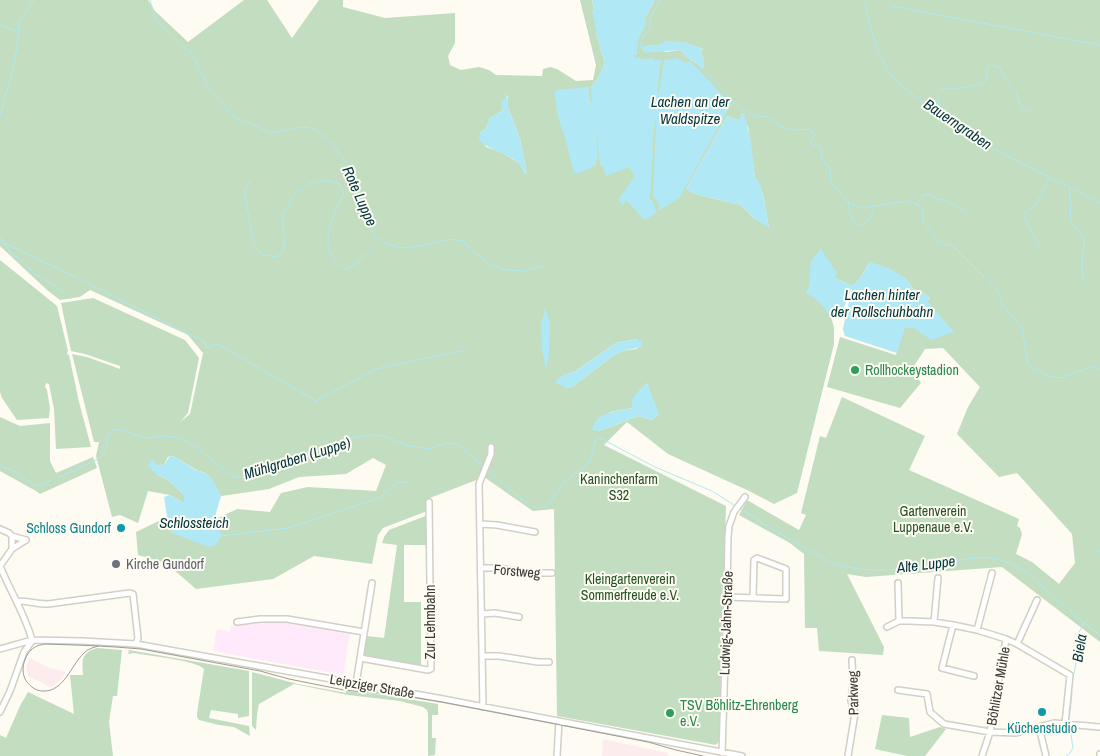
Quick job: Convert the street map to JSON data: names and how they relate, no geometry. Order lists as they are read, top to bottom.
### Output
{
  "streets": {
    "street": [
      "Forstweg",
      "Zur Lehmbahn",
      "Ludwig-Jahn-Straße",
      "Leipziger Straße",
      "Böhlitzer Mühle",
      "Parkweg"
    ]
  },
  "crossings": [
    ["Forstweg", "Leipziger Straße"],
    ["Ludwig-Jahn-Straße", "Leipziger Straße"]
  ],
  "water": [
    "Lachen an der Waldspitze",
    "Bauerngraben",
    "Rote Luppe",
    "Lachen hinter der Rollschuhbahn",
    "Mühlgraben (Luppe)",
    "Schlossteich",
    "Alte Luppe",
    "Biela"
  ],
  "parks": ["Kaninchenfarm S32", "Gartenverein Luppenaue e.V.", "Kleingartenverein Sommerfreude e.V."],
  "places": [
    "Rollhockeystadion",
    "Schloss Gundorf",
    "Kirche Gundorf",
    "Küchenstudio",
    "TSV Böhlitz-Ehrenberg e.V."
  ]
}
